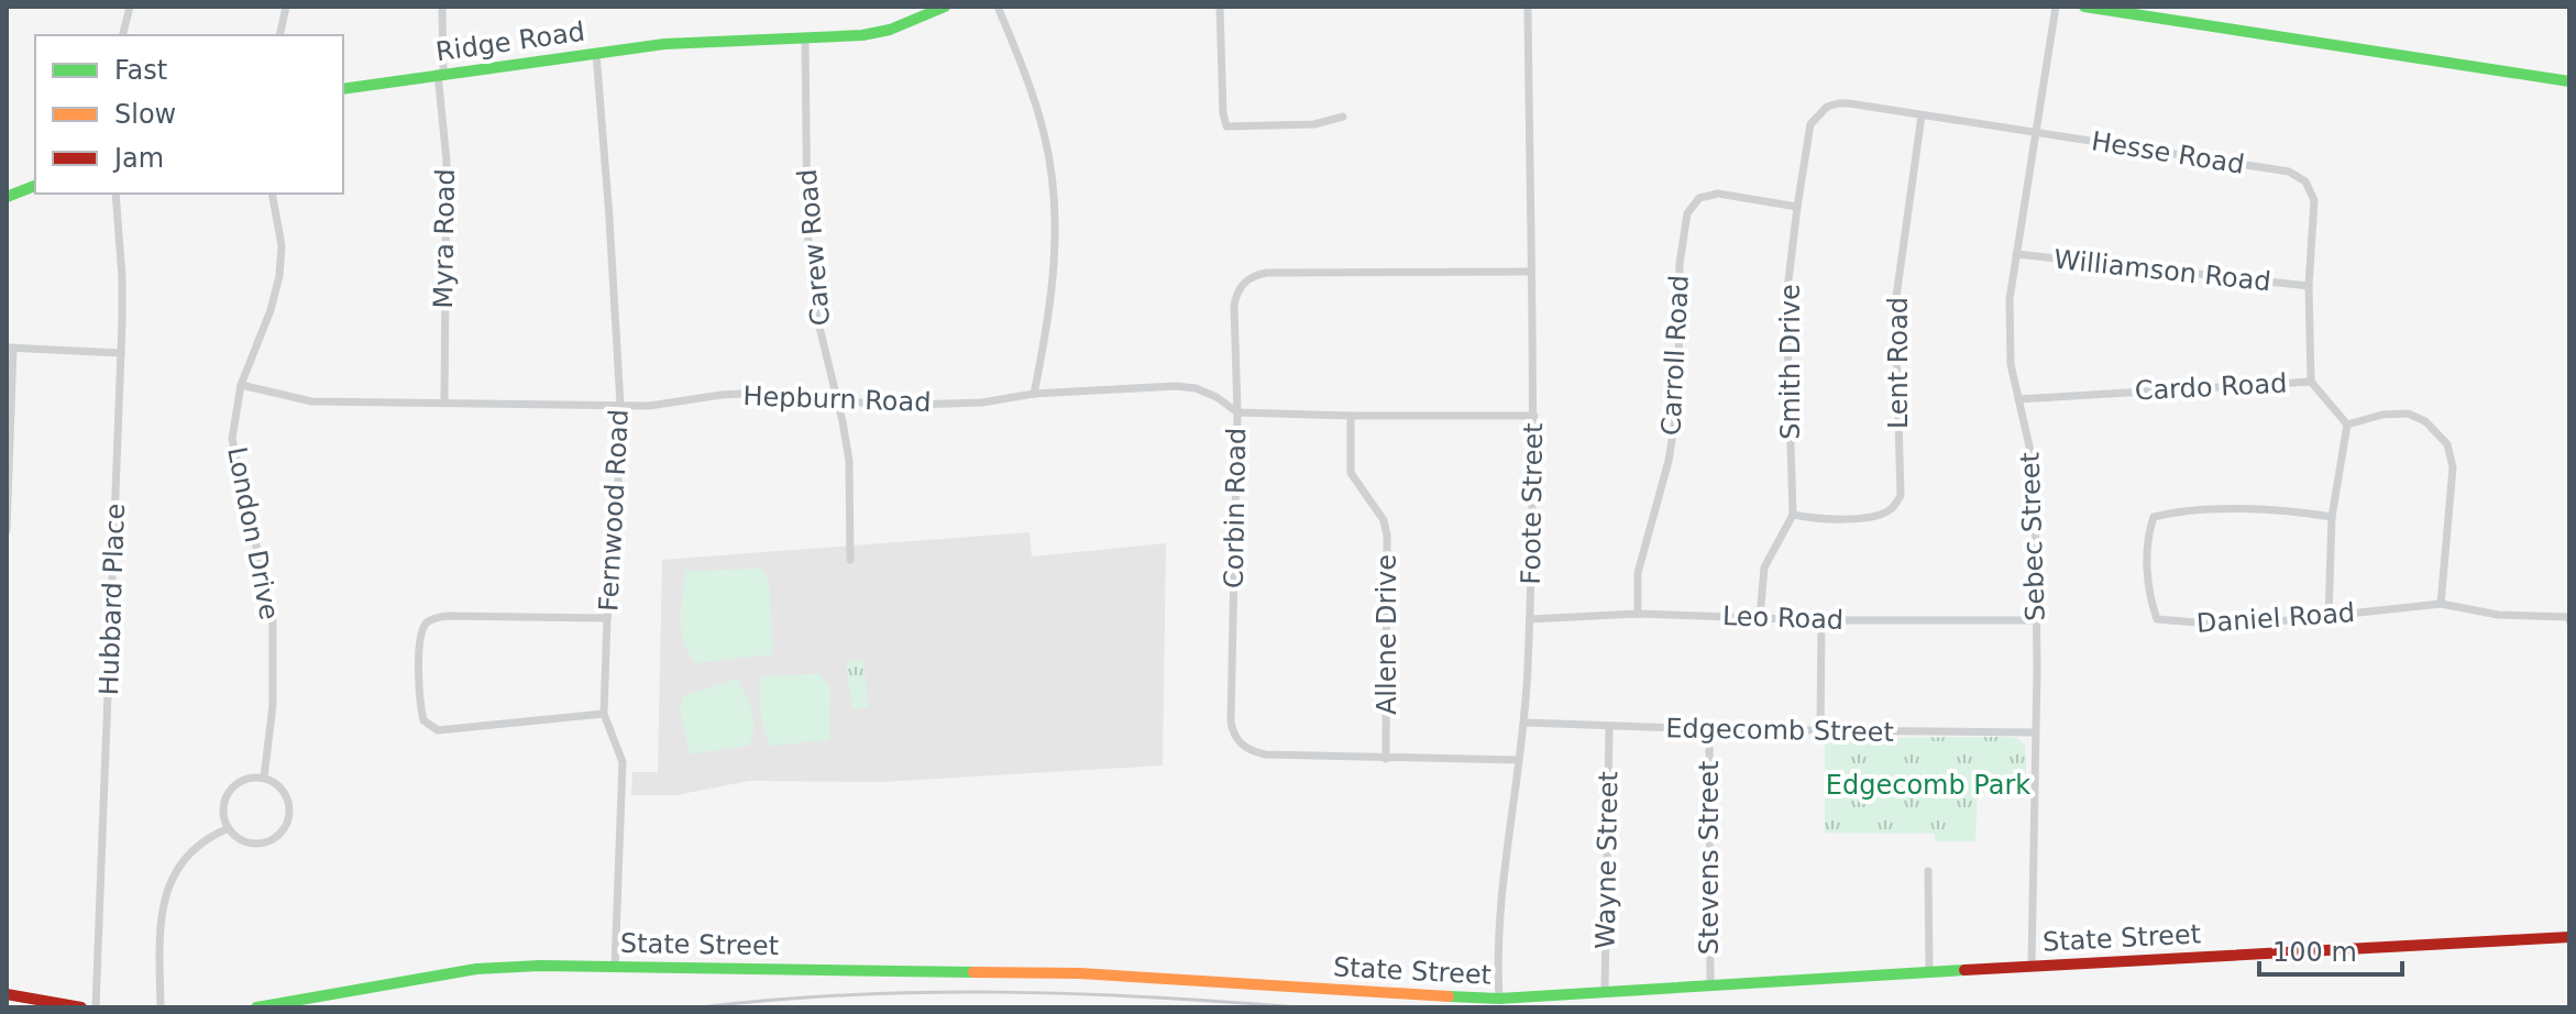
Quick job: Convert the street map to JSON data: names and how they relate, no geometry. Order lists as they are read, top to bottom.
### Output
{
  "streets": {
    "main road": ["Ridge Road", "State Street"],
    "street": [
      "Hesse Road",
      "Myra Road",
      "Carew Road",
      "Williamson Road",
      "Carroll Road",
      "Smith Drive",
      "Lent Road",
      "Cardo Road",
      "Hepburn Road",
      "Foote Street",
      "Corbin Road",
      "Fernwood Road",
      "London Drive",
      "Sebec Street",
      "Hubbard Place",
      "Leo Road",
      "Daniel Road",
      "Allene Drive",
      "Edgecomb Street",
      "Stevens Street",
      "Wayne Street"
    ]
  },
  "crossings": [
    ["Ridge Road", "Myra Road"],
    ["Ridge Road", "Carew Road"],
    ["Ridge Road", "Fernwood Road"],
    ["Hesse Road", "Williamson Road"],
    ["Hesse Road", "Smith Drive"],
    ["Hesse Road", "Lent Road"],
    ["Hesse Road", "Cardo Road"],
    ["Hesse Road", "Sebec Street"],
    ["Myra Road", "Hepburn Road"],
    ["Carew Road", "Hepburn Road"],
    ["Williamson Road", "Sebec Street"],
    ["Carroll Road", "Smith Drive"],
    ["Carroll Road", "Leo Road"],
    ["Smith Drive", "Lent Road"],
    ["Cardo Road", "Sebec Street"],
    ["Hepburn Road", "Foote Street"],
    ["Hepburn Road", "Corbin Road"],
    ["Hepburn Road", "Fernwood Road"],
    ["Hepburn Road", "London Drive"],
    ["Hepburn Road", "Allene Drive"],
    ["Foote Street", "Corbin Road"],
    ["Foote Street", "Leo Road"],
    ["Foote Street", "Edgecomb Street"],
    ["Foote Street", "State Street"],
    ["Corbin Road", "Allene Drive"],
    ["Fernwood Road", "State Street"],
    ["Sebec Street", "Leo Road"],
    ["Sebec Street", "Edgecomb Street"],
    ["Sebec Street", "State Street"],
    ["Edgecomb Street", "Stevens Street"],
    ["Edgecomb Street", "Wayne Street"],
    ["Stevens Street", "State Street"],
    ["Wayne Street", "State Street"]
  ],
  "parks": ["Edgecomb Park"],
  "legend": ["Fast", "Slow", "Jam"],
  "scale_bar": "100 m"
}
